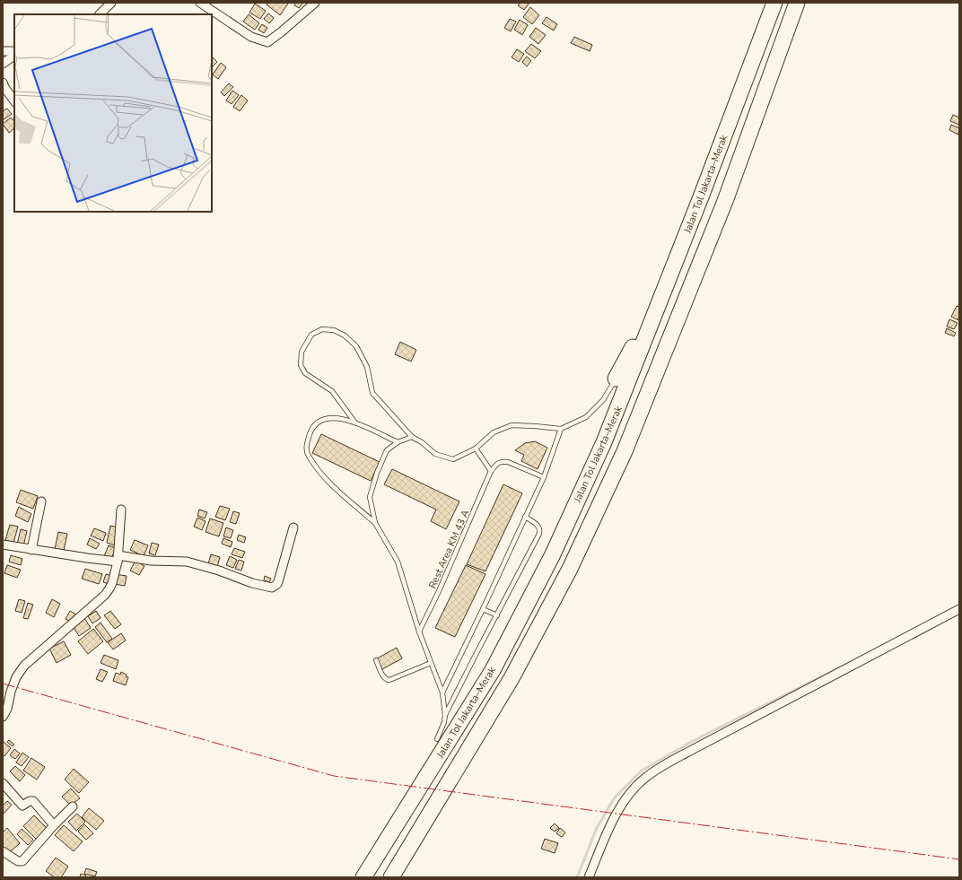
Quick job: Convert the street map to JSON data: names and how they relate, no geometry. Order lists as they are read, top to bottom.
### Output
{
  "streets": {
    "highway": ["Jalan Tol Jakarta–Merak"],
    "lane": ["Rest Area KM 43 A"]
  }
}
